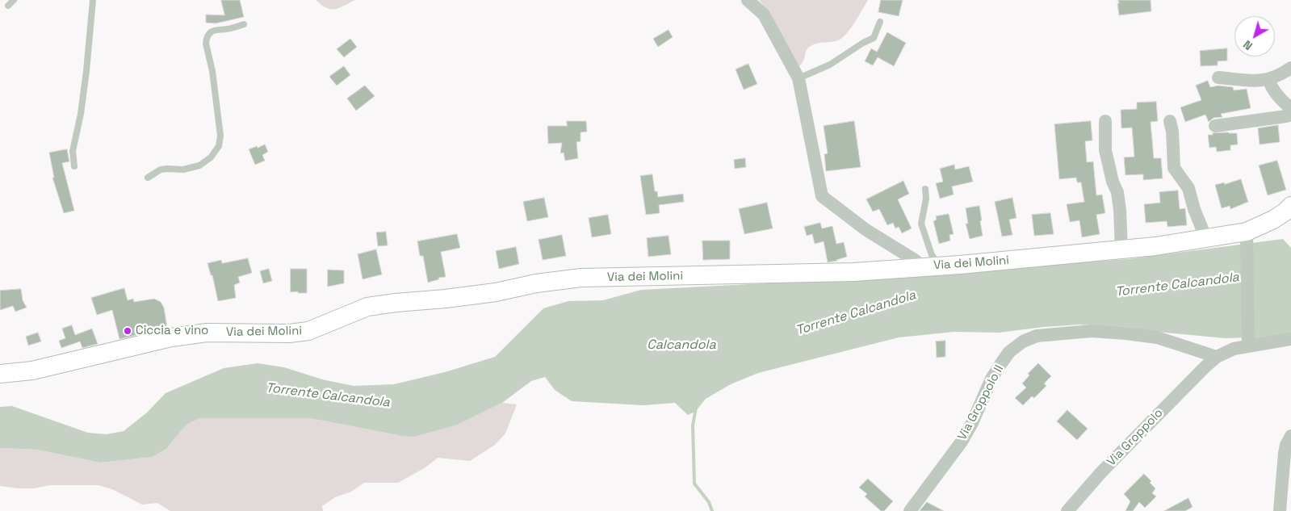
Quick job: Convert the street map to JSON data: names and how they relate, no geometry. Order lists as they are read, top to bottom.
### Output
{
  "streets": {
    "street": ["Via dei Molini", "Via Groppolo II", "Via Groppolo"]
  },
  "crossings": [
    ["Via Groppolo II", "Via Groppolo"]
  ],
  "water": ["Torrente Calcandola", "Calcandola"],
  "places": ["Ciccia e vino"],
  "north": "bottom left"
}
